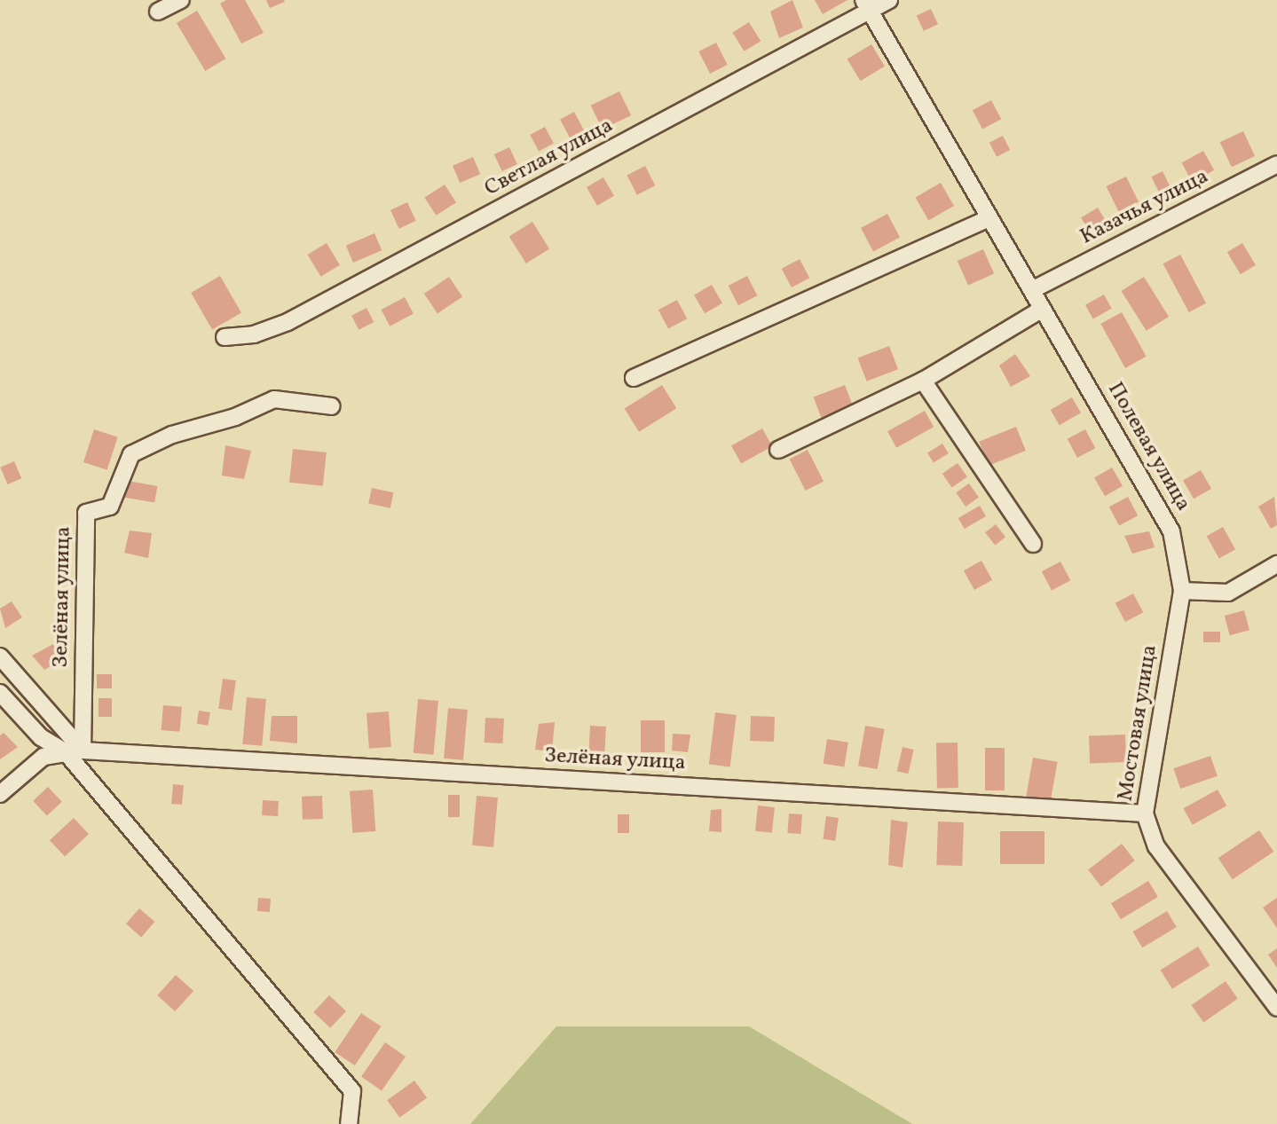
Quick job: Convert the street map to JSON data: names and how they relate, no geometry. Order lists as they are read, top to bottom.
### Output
{
  "streets": {
    "street": [
      "Светлая улица",
      "Казачья улица",
      "Полевая улица",
      "Зелёная улица",
      "Мостовая улица"
    ]
  },
  "crossings": [
    ["Светлая улица", "Полевая улица"],
    ["Казачья улица", "Полевая улица"],
    ["Полевая улица", "Мостовая улица"],
    ["Зелёная улица", "Мостовая улица"]
  ]
}
